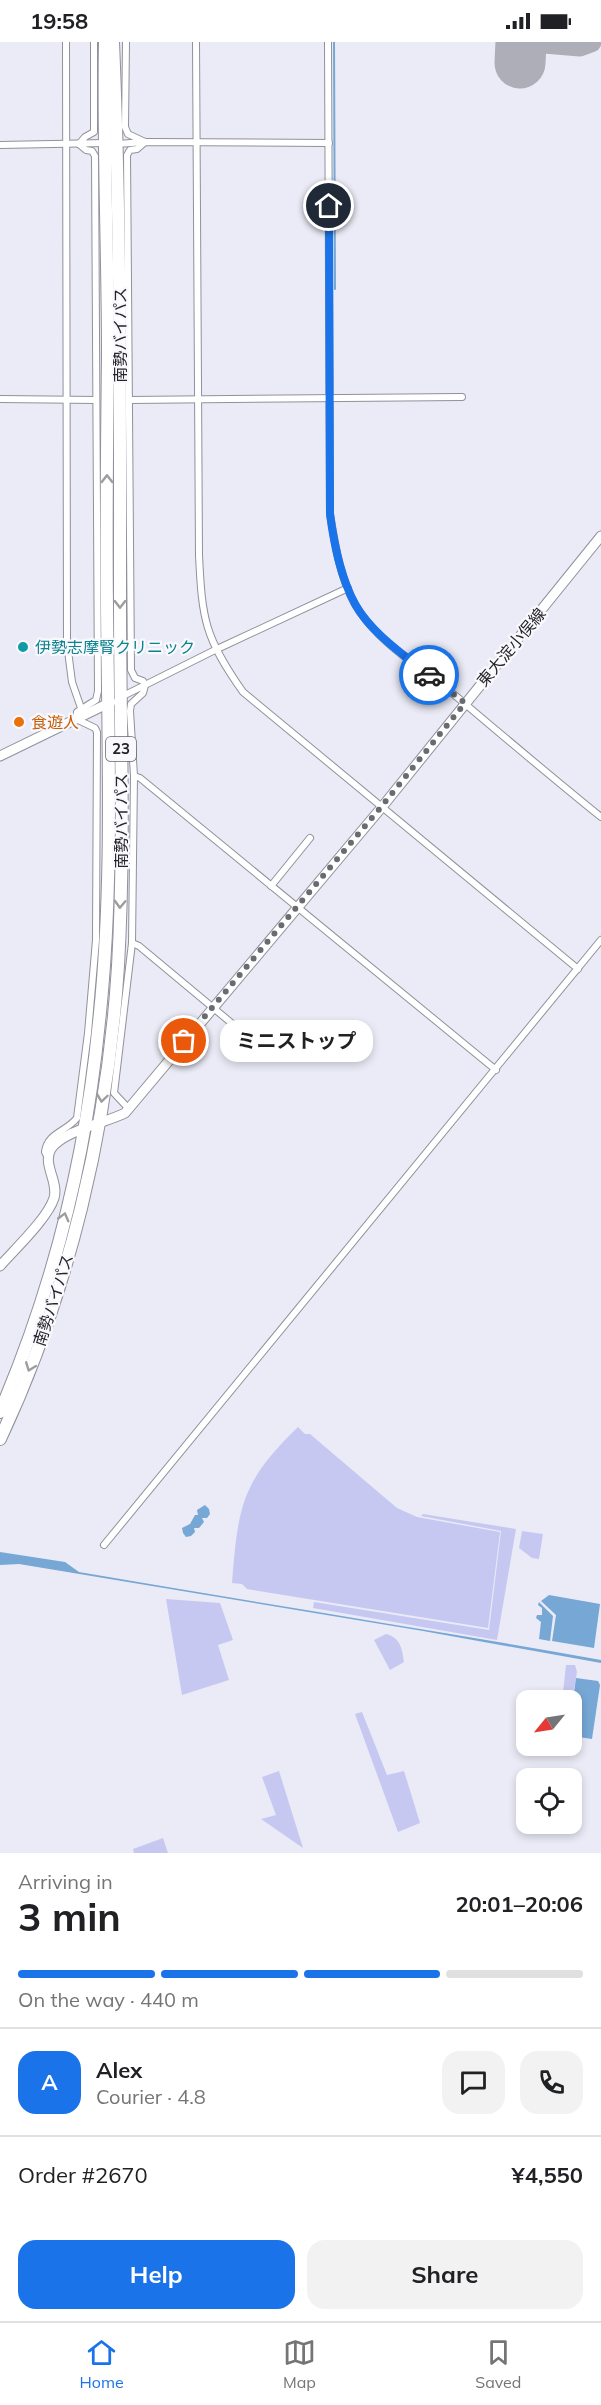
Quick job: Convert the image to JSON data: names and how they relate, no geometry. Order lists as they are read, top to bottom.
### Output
{
  "streets": {
    "highway": ["南勢バイパス", "23"],
    "main road": ["東大淀小俣線"]
  },
  "crossings": [
    ["南勢バイパス", "東大淀小俣線"]
  ],
  "places": ["伊勢志摩腎クリニック", "食遊人", "ミニストップ"],
  "north": "bottom left",
  "page": {
    "status": "19:58",
    "bubble": "ミニストップ",
    "heading": ["3 min", "Arriving in", "20:01–20:06"],
    "panel": [
      "Alex",
      "Courier · 4.8",
      "Order #2670",
      "¥4,550"
    ],
    "bar": "On the way · 440 m",
    "round": "A",
    "buttons": ["Help", "Share"],
    "tabs": ["Home", "Map", "Saved"]
  }
}
